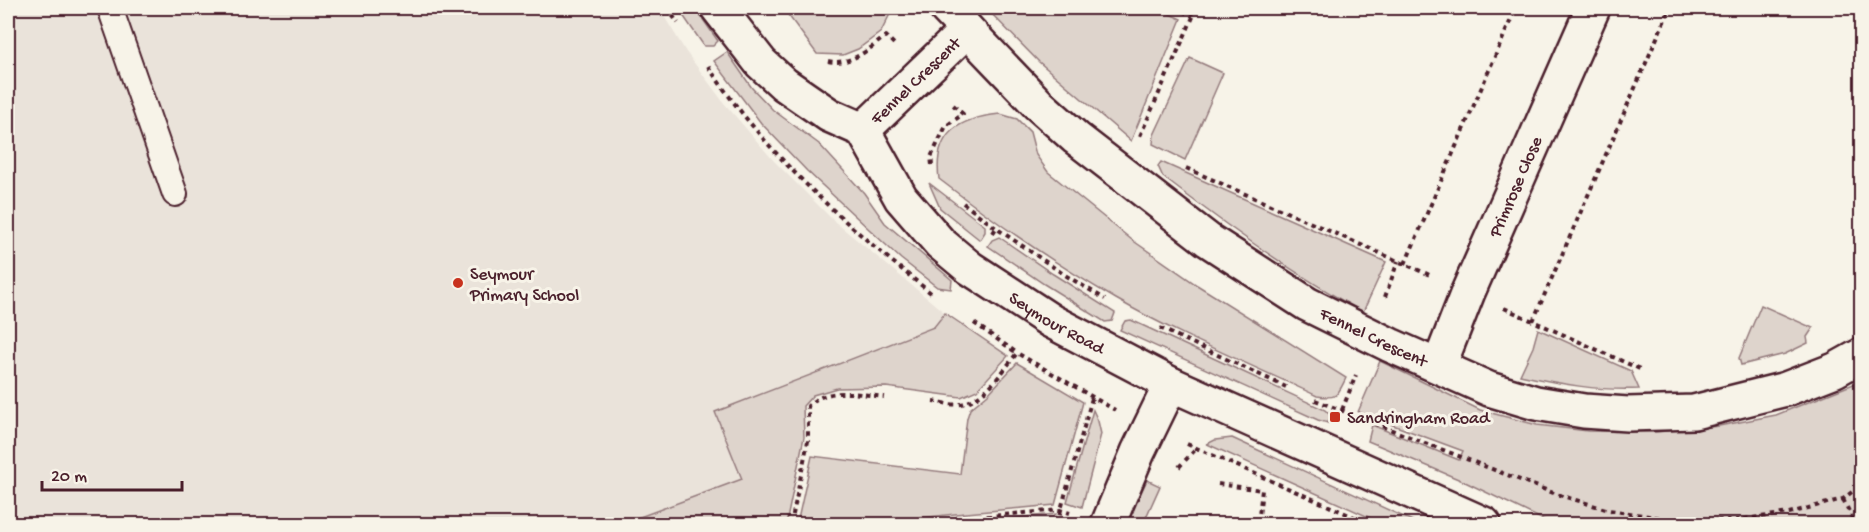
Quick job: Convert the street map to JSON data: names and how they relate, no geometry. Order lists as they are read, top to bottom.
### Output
{
  "streets": {
    "street": ["Fennel Crescent", "Primrose Close", "Seymour Road"]
  },
  "crossings": [
    ["Fennel Crescent", "Primrose Close"],
    ["Fennel Crescent", "Seymour Road"]
  ],
  "places": {
    "other": ["Seymour Primary School"],
    "transit": ["Sandringham Road"]
  },
  "scale_bar": "20 m"
}
